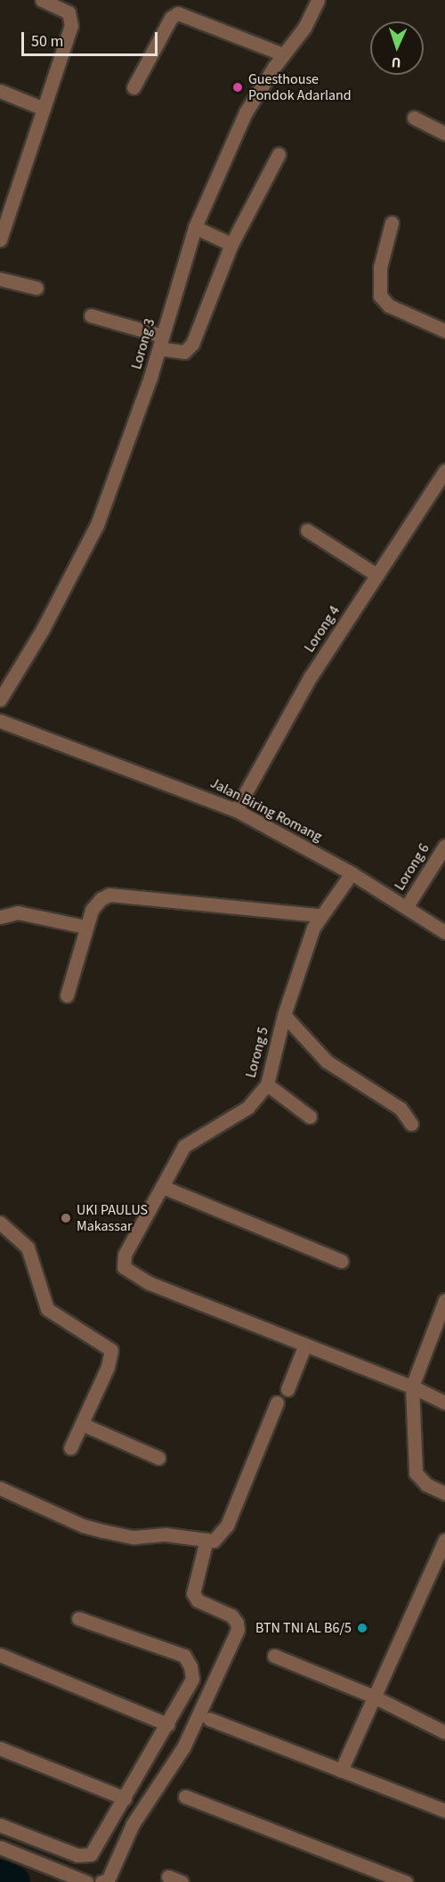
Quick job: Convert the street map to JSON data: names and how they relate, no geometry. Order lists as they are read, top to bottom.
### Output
{
  "streets": {
    "street": [
      "Lorong 3",
      "Lorong 4",
      "Jalan Biring Romang",
      "Lorong 6",
      "Lorong 5"
    ]
  },
  "crossings": [
    ["Lorong 4", "Jalan Biring Romang"],
    ["Jalan Biring Romang", "Lorong 6"],
    ["Jalan Biring Romang", "Lorong 5"]
  ],
  "places": ["Guesthouse Pondok Adarland", "UKI PAULUS Makassar", "BTN TNI AL B6/5"],
  "scale_bar": "50 m",
  "north": "bottom"
}
